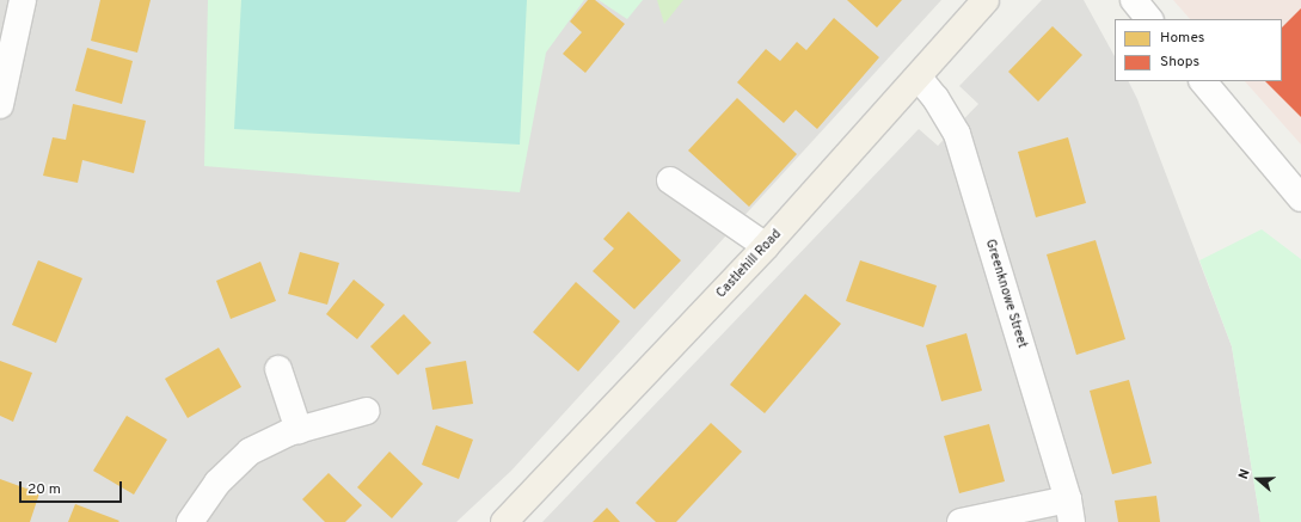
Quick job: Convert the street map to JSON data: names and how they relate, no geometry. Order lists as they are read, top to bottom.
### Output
{
  "streets": {
    "main road": ["Castlehill Road"],
    "street": ["Greenknowe Street"]
  },
  "crossings": [
    ["Castlehill Road", "Greenknowe Street"]
  ],
  "legend": ["Homes", "Shops"],
  "scale_bar": "20 m",
  "north": "left"
}
